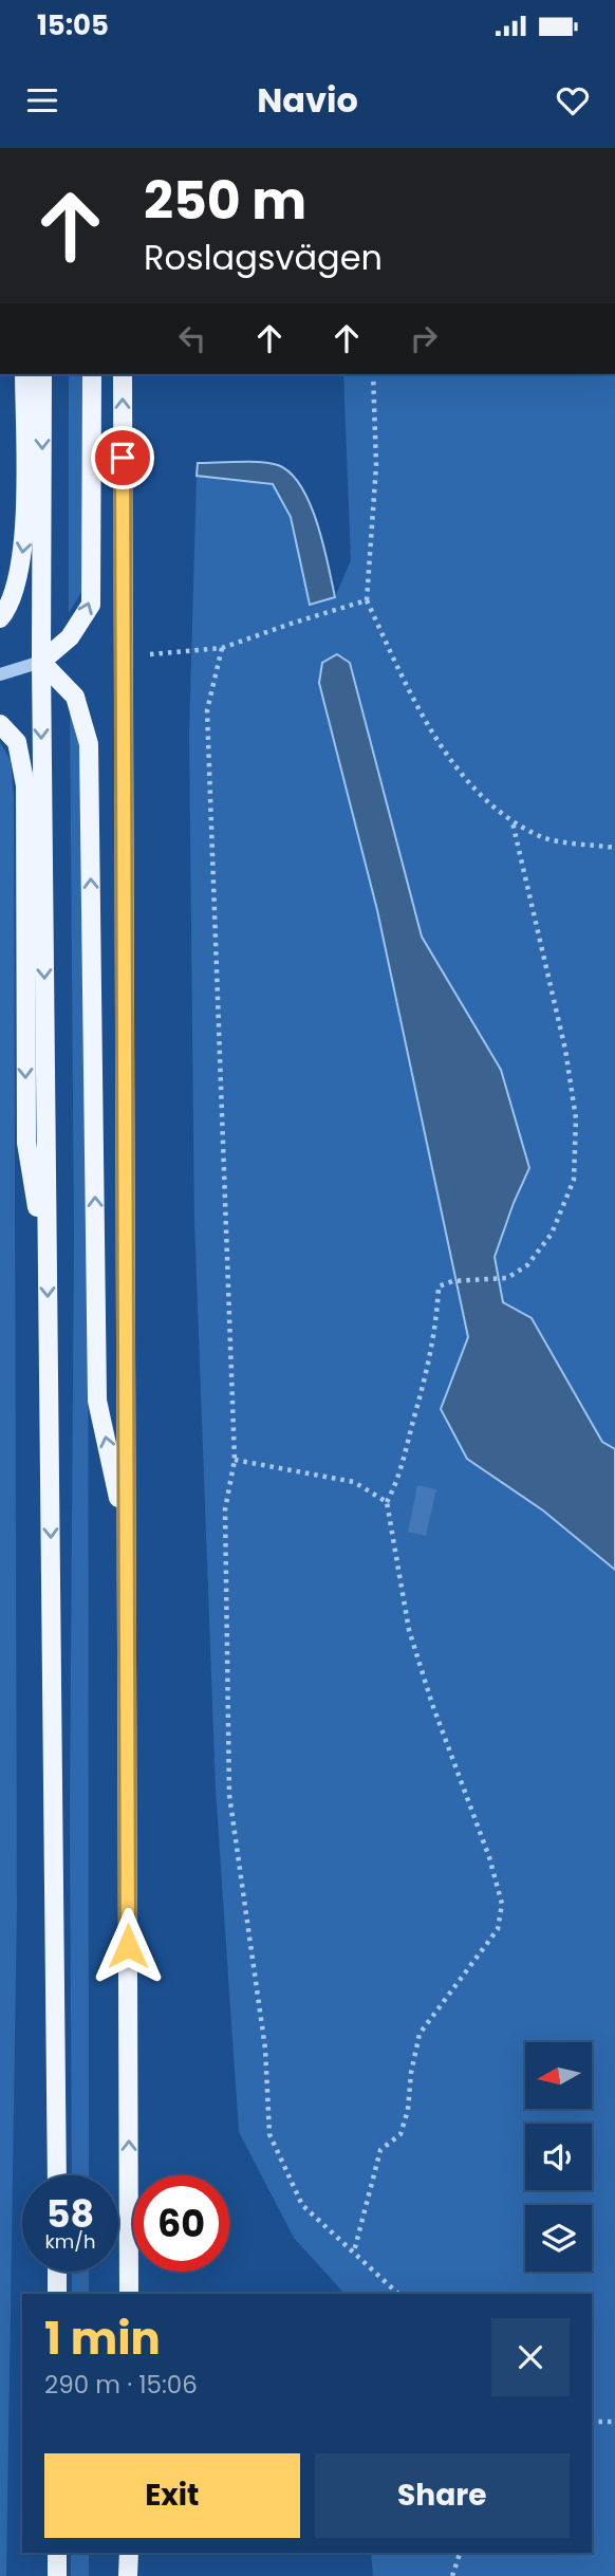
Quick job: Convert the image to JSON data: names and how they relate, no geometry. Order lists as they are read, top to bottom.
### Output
{
  "north": "left",
  "page": {
    "status": "15:05",
    "header": "Navio",
    "turn": ["250 m", "Roslagsvägen"],
    "speed": "58 km/h",
    "limit": "60",
    "heading": ["1 min", "290 m · 15:06"],
    "buttons": ["Exit", "Share"]
  }
}
